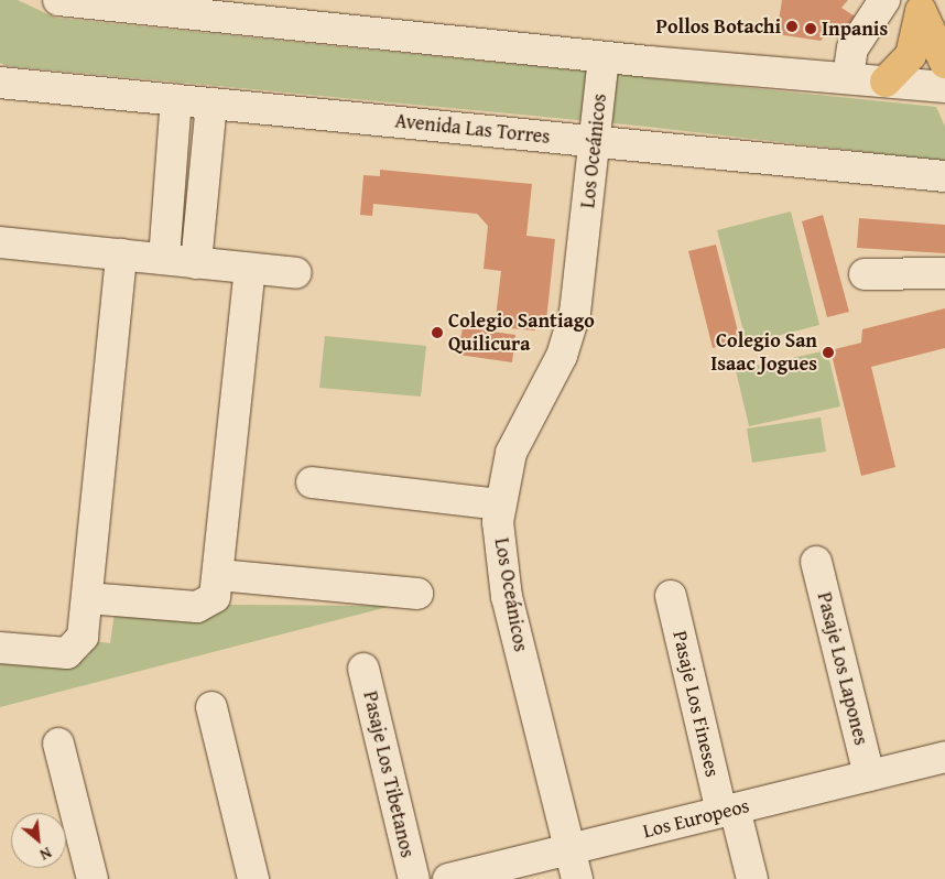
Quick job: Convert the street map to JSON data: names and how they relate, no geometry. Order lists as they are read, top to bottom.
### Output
{
  "streets": {
    "street": [
      "Avenida Las Torres",
      "Los Oceánicos",
      "Pasaje Los Lapones",
      "Pasaje Los Fineses",
      "Pasaje Los Tibetanos",
      "Los Europeos"
    ]
  },
  "crossings": [
    ["Avenida Las Torres", "Los Oceánicos"],
    ["Los Oceánicos", "Los Europeos"],
    ["Pasaje Los Lapones", "Los Europeos"],
    ["Pasaje Los Fineses", "Los Europeos"]
  ],
  "places": [
    "Pollos Botachi",
    "Inpanis",
    "Colegio Santiago Quilicura",
    "Colegio San Isaac Jogues"
  ],
  "north": "bottom right"
}
